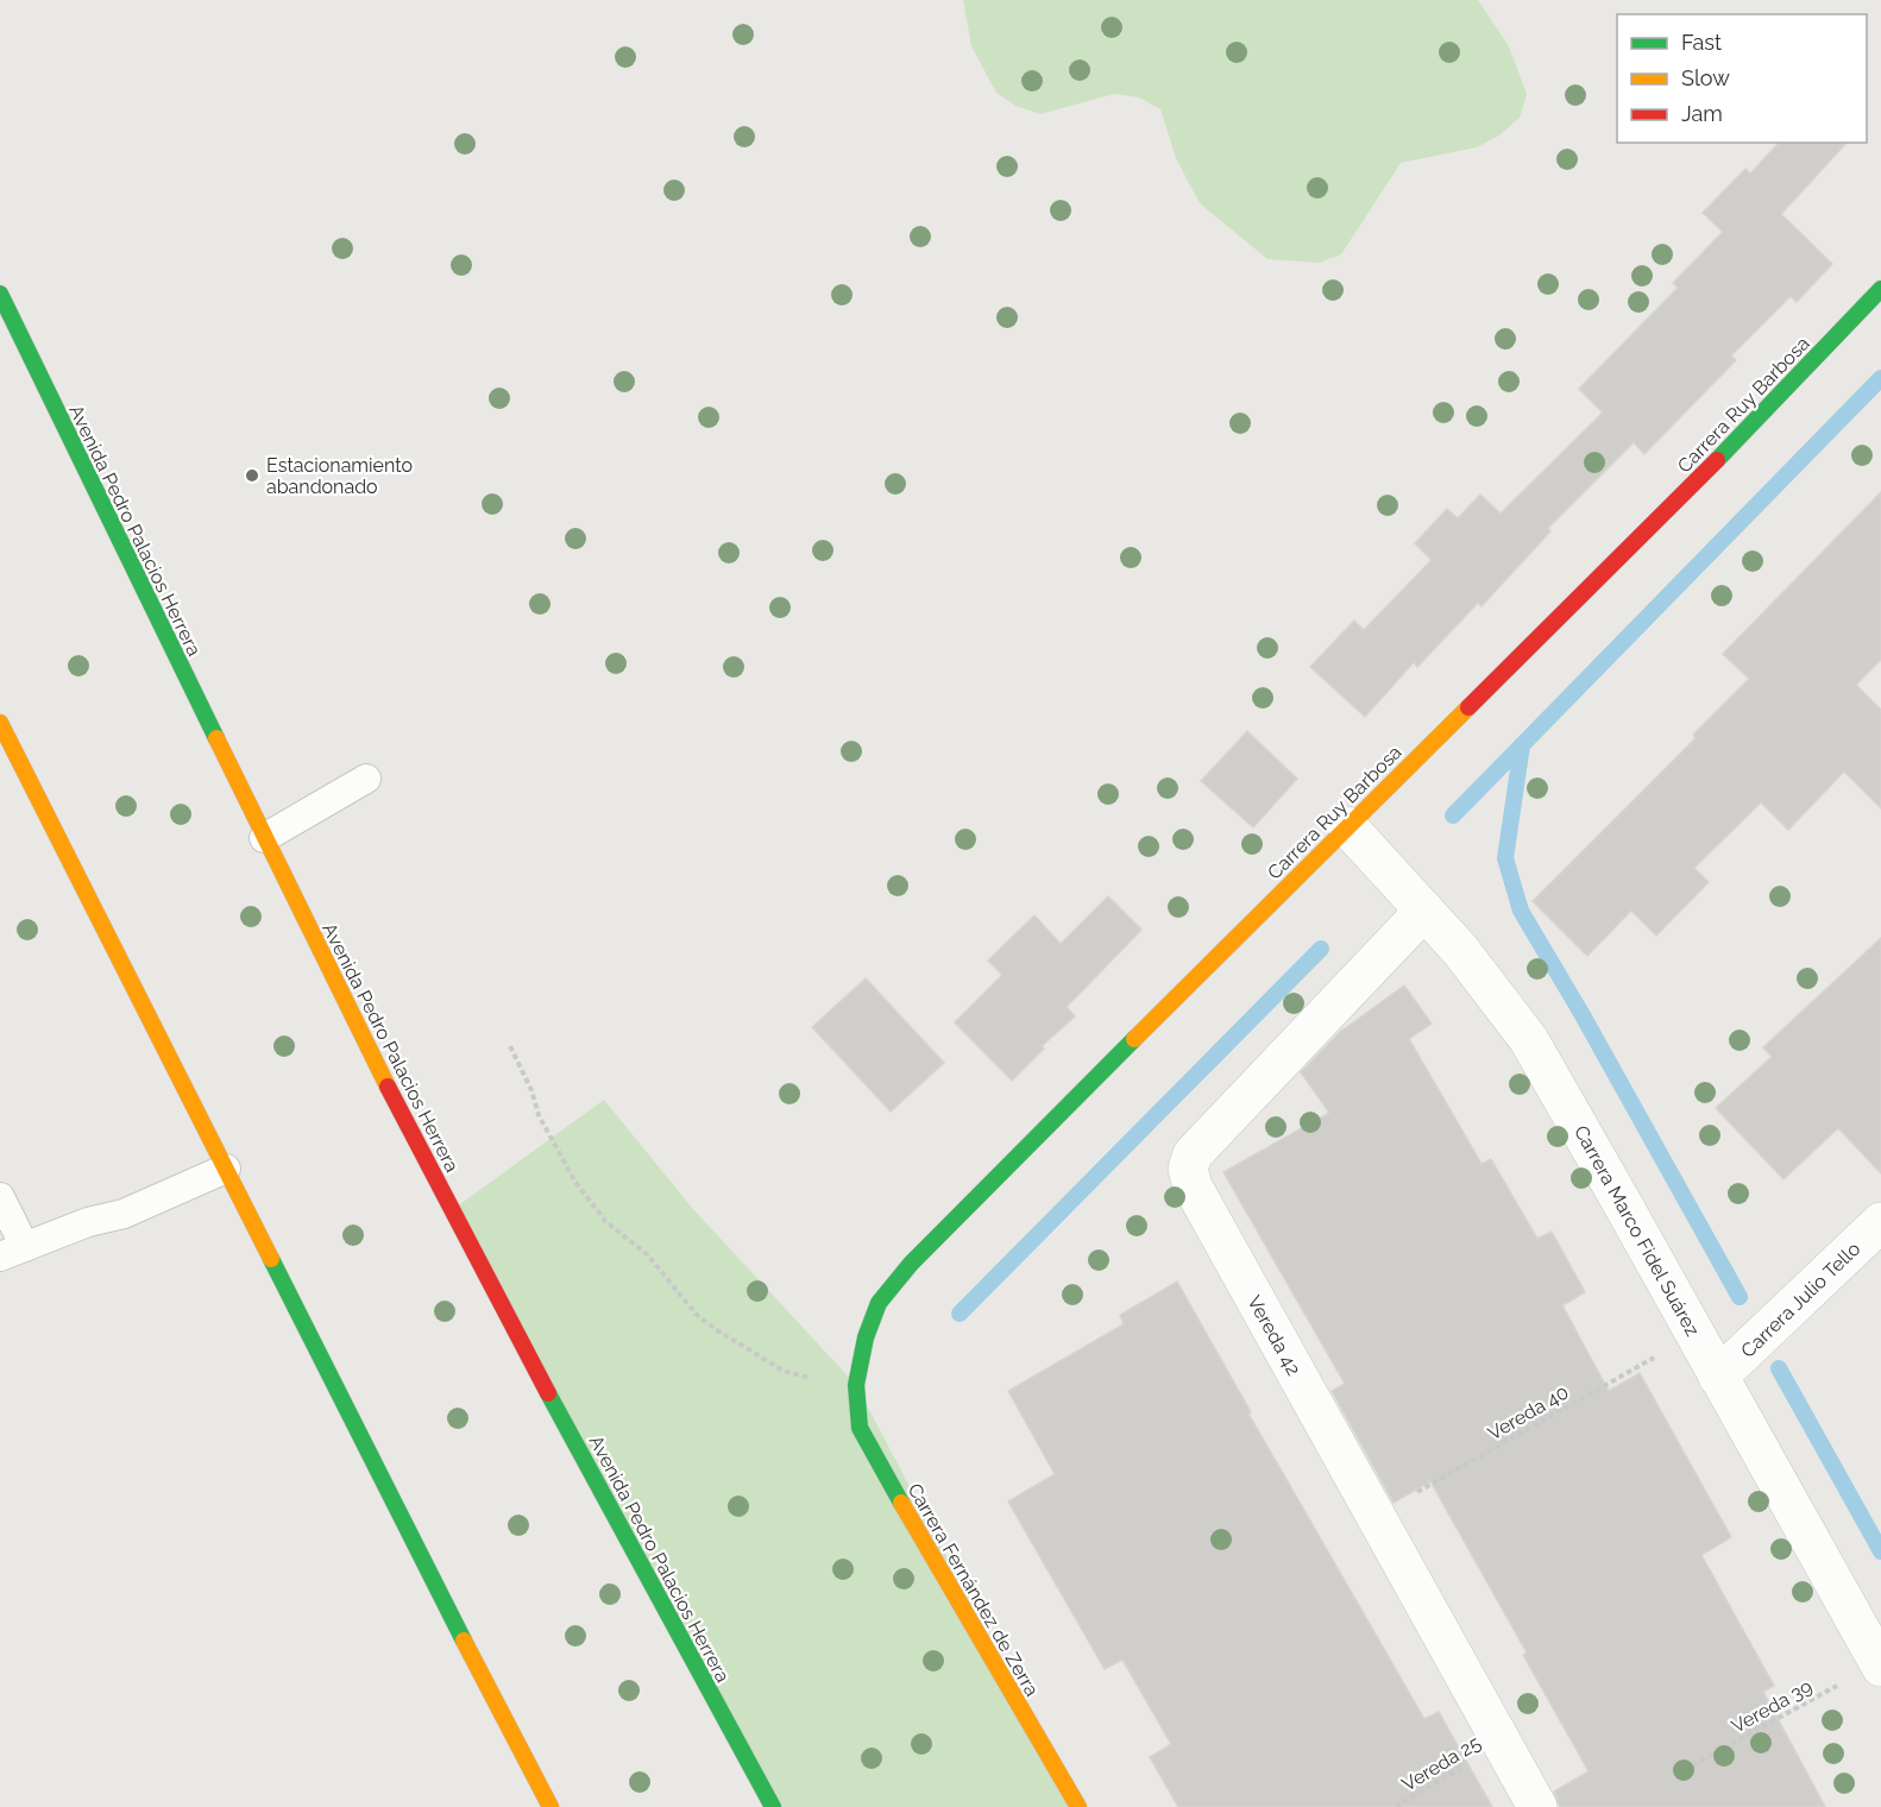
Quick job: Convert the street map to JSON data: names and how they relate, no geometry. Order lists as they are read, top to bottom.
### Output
{
  "streets": {
    "main road": ["Carrera Ruy Barbosa", "Avenida Pedro Palacios Herrera", "Carrera Fernández de Zerra"],
    "street": ["Carrera Marco Fidel Suárez", "Carrera Julio Tello", "Vereda 42"],
    "path": ["Vereda 40", "Vereda 39", "Vereda 25"]
  },
  "crossings": [
    ["Carrera Ruy Barbosa", "Carrera Marco Fidel Suárez"],
    ["Carrera Ruy Barbosa", "Carrera Fernández de Zerra"],
    ["Carrera Marco Fidel Suárez", "Carrera Julio Tello"],
    ["Carrera Marco Fidel Suárez", "Vereda 42"],
    ["Carrera Marco Fidel Suárez", "Vereda 40"],
    ["Carrera Marco Fidel Suárez", "Vereda 39"],
    ["Vereda 42", "Vereda 40"],
    ["Vereda 42", "Vereda 25"]
  ],
  "places": ["Estacionamiento abandonado"],
  "legend": ["Fast", "Slow", "Jam"]
}
